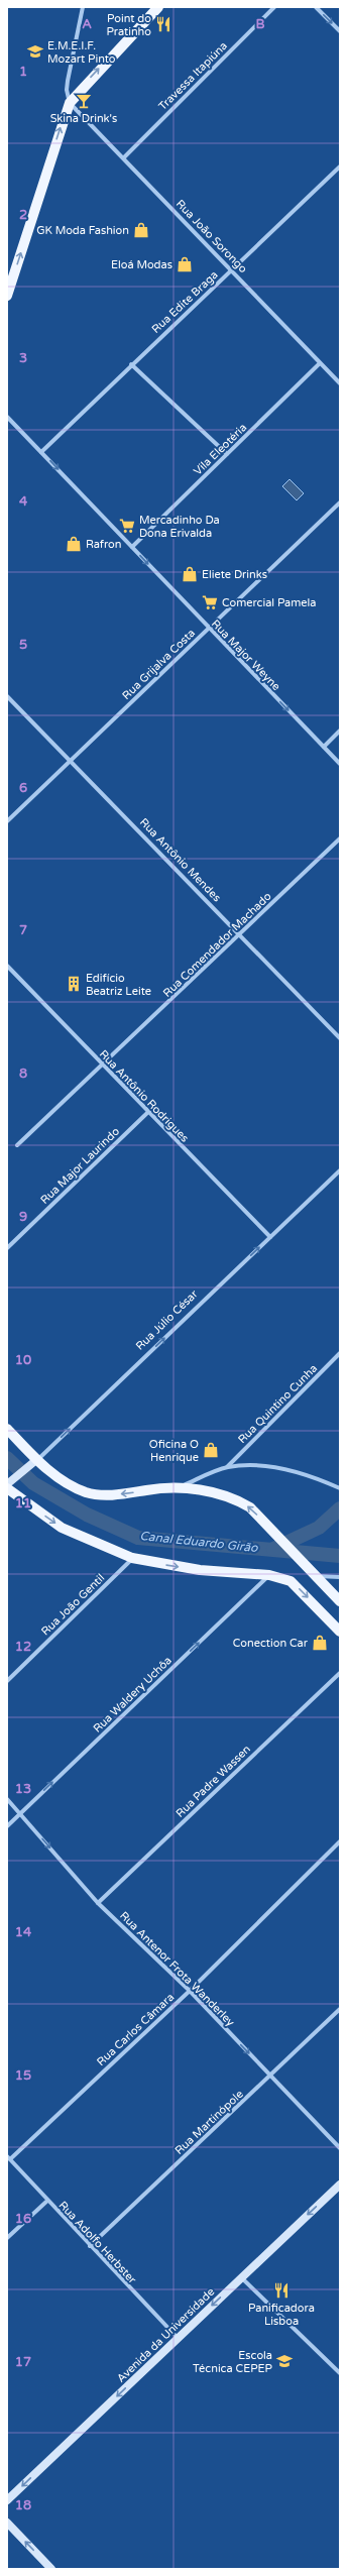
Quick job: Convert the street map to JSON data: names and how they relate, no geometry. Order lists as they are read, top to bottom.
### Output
{
  "streets": {
    "main road": ["Rua Júlio César", "Avenida da Universidade"],
    "street": [
      "Travessa Itapiúna",
      "Rua João Sorongo",
      "Rua Edite Braga",
      "Vila Eleotéria",
      "Rua Major Weyne",
      "Rua Grijalva Costa",
      "Rua Antônio Mendes",
      "Rua Comendador Machado",
      "Rua Antônio Rodrigues",
      "Rua Major Laurindo",
      "Rua Quintino Cunha",
      "Rua João Gentil",
      "Rua Waldery Uchôa",
      "Rua Padre Wassen",
      "Rua Antenor Frota Wanderley",
      "Rua Carlos Câmara",
      "Rua Martinópole",
      "Rua Adolfo Herbster"
    ]
  },
  "crossings": [
    ["Travessa Itapiúna", "Rua João Sorongo"],
    ["Rua João Sorongo", "Rua Edite Braga"],
    ["Rua João Sorongo", "Vila Eleotéria"],
    ["Rua Edite Braga", "Rua Major Weyne"],
    ["Vila Eleotéria", "Rua Major Weyne"],
    ["Rua Major Weyne", "Rua Grijalva Costa"],
    ["Rua Grijalva Costa", "Rua Antônio Mendes"],
    ["Rua Antônio Mendes", "Rua Comendador Machado"],
    ["Rua Comendador Machado", "Rua Antônio Rodrigues"],
    ["Rua Antônio Rodrigues", "Rua Major Laurindo"],
    ["Rua Antônio Rodrigues", "Rua Júlio César"],
    ["Rua Waldery Uchôa", "Rua Antenor Frota Wanderley"],
    ["Rua Padre Wassen", "Rua Antenor Frota Wanderley"],
    ["Rua Antenor Frota Wanderley", "Rua Carlos Câmara"],
    ["Rua Antenor Frota Wanderley", "Rua Martinópole"],
    ["Rua Carlos Câmara", "Rua Adolfo Herbster"],
    ["Rua Martinópole", "Rua Adolfo Herbster"],
    ["Rua Adolfo Herbster", "Avenida da Universidade"]
  ],
  "one_way": [
    "Rua Major Weyne",
    "Rua Júlio César",
    "Rua Waldery Uchôa",
    "Rua Antenor Frota Wanderley",
    "Avenida da Universidade"
  ],
  "water": ["Canal Eduardo Girão"],
  "places": {
    "restaurant": ["Point do Pratinho", "Panificadora Lisboa"],
    "school or university": ["E.M.E.I.F. Mozart Pinto", "Escola Técnica CEPEP"],
    "bar": ["Skina Drink's"],
    "shop": [
      "GK Moda Fashion",
      "Eloá Modas",
      "Rafron",
      "Eliete Drinks",
      "Oficina O Henrique",
      "Conection Car"
    ],
    "supermarket": ["Mercadinho Da Dona Erivalda", "Comercial Pamela"],
    "building": ["Edifício Beatriz Leite"]
  },
  "grid": {
    "columns": ["A", "B"],
    "rows": [
      "1",
      "2",
      "3",
      "4",
      "5",
      "6",
      "7",
      "8",
      "9",
      "10",
      "11",
      "12",
      "13",
      "14",
      "15",
      "16",
      "17",
      "18"
    ]
  }
}
